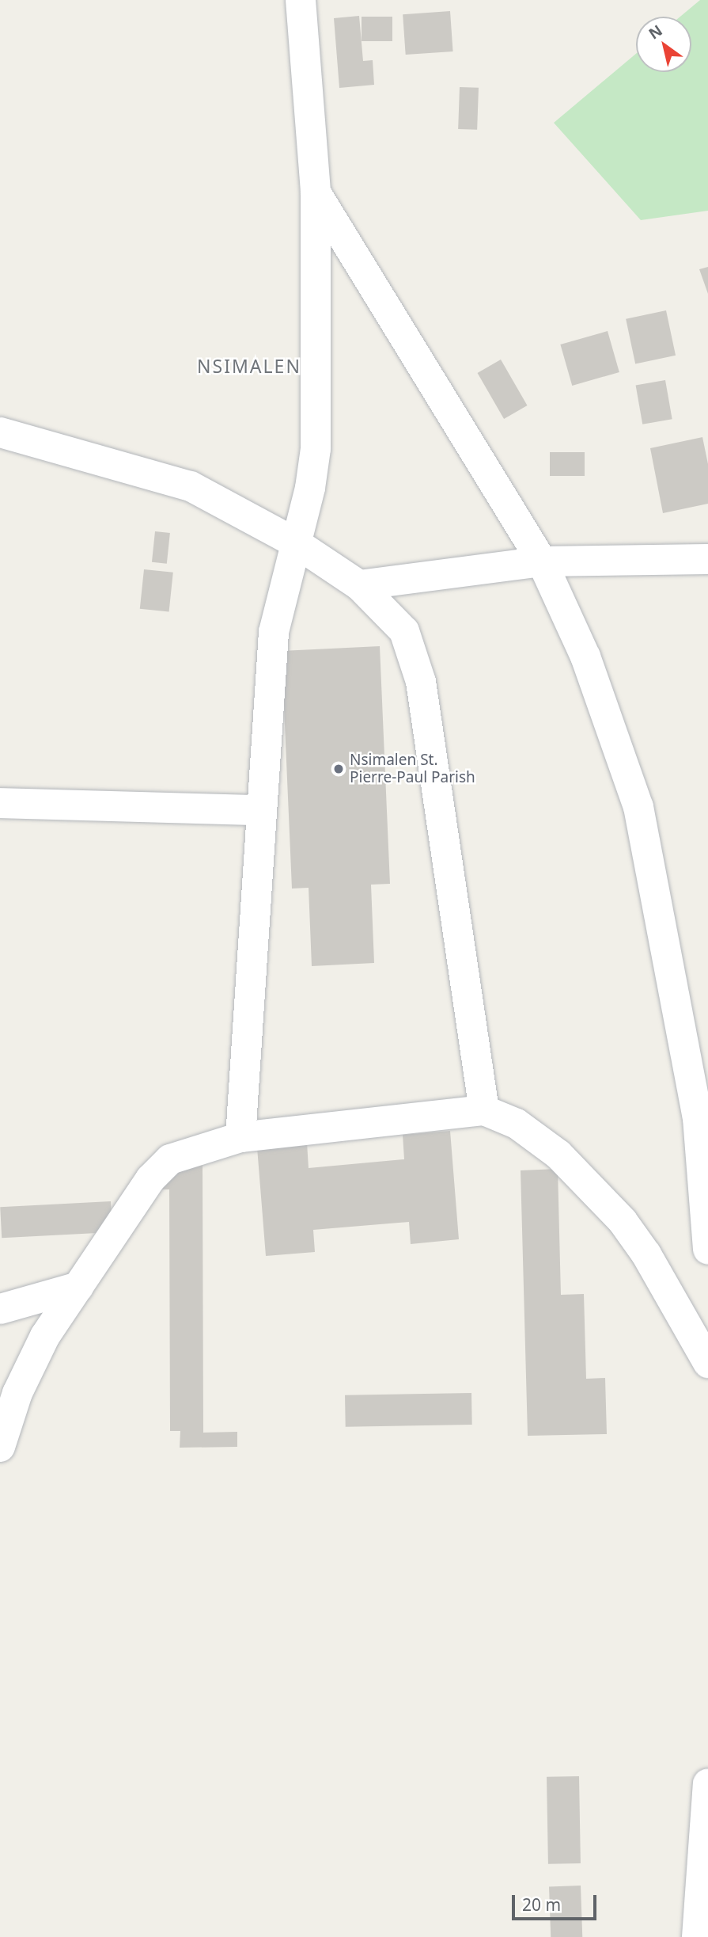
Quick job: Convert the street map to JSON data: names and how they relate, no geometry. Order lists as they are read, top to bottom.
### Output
{
  "districts": ["NSIMALEN"],
  "places": ["Nsimalen St. Pierre-Paul Parish"],
  "scale_bar": "20 m",
  "north": "top left"
}
